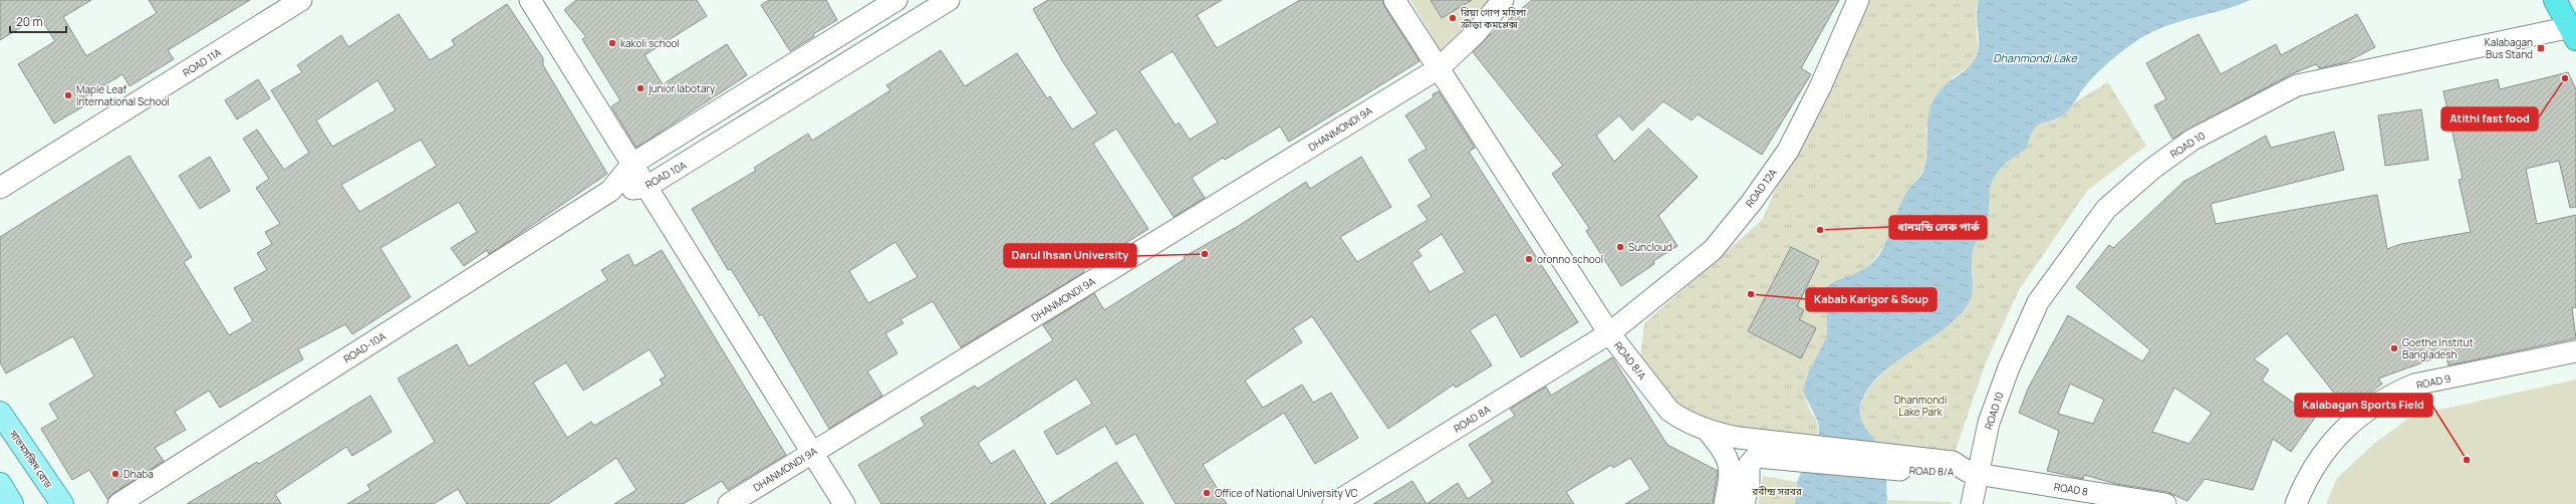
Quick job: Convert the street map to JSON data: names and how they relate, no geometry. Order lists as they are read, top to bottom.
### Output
{
  "streets": {
    "main road": ["সাতমসজিদ রোড"],
    "street": [
      "ROAD 11A",
      "DHANMONDI 9A",
      "ROAD 10",
      "ROAD 10A",
      "ROAD 12A",
      "ROAD-10A",
      "ROAD 8/A",
      "ROAD 9",
      "ROAD 8A",
      "ROAD 8"
    ]
  },
  "crossings": [
    ["DHANMONDI 9A", "ROAD 8/A"],
    ["ROAD 10", "ROAD 8/A"],
    ["ROAD 10", "ROAD 8"],
    ["ROAD 10A", "ROAD-10A"],
    ["ROAD 12A", "ROAD 8/A"],
    ["ROAD 12A", "ROAD 8A"],
    ["ROAD 8/A", "ROAD 8A"],
    ["ROAD 8/A", "ROAD 8"]
  ],
  "water": ["Dhanmondi Lake"],
  "parks": ["Dhanmondi Lake Park", "রবীন্দ্র সরবর"],
  "places": {
    "other": [
      "রিয়া গোপ মহিলা ক্রীড়া কমপ্লেক্স",
      "kakoli school",
      "Atithi fast food",
      "junior labotary",
      "Maple Leaf International School",
      "ধানমন্ডি লেক পার্ক",
      "Suncloud",
      "Darul Ihsan University",
      "oronno school",
      "Kabab Karigor & Soup",
      "Goethe Institut Bangladesh",
      "Kalabagan Sports Field",
      "Dhaba",
      "Office of National University VC"
    ],
    "transit": ["Kalabagan Bus Stand"]
  },
  "scale_bar": "20 m"
}
